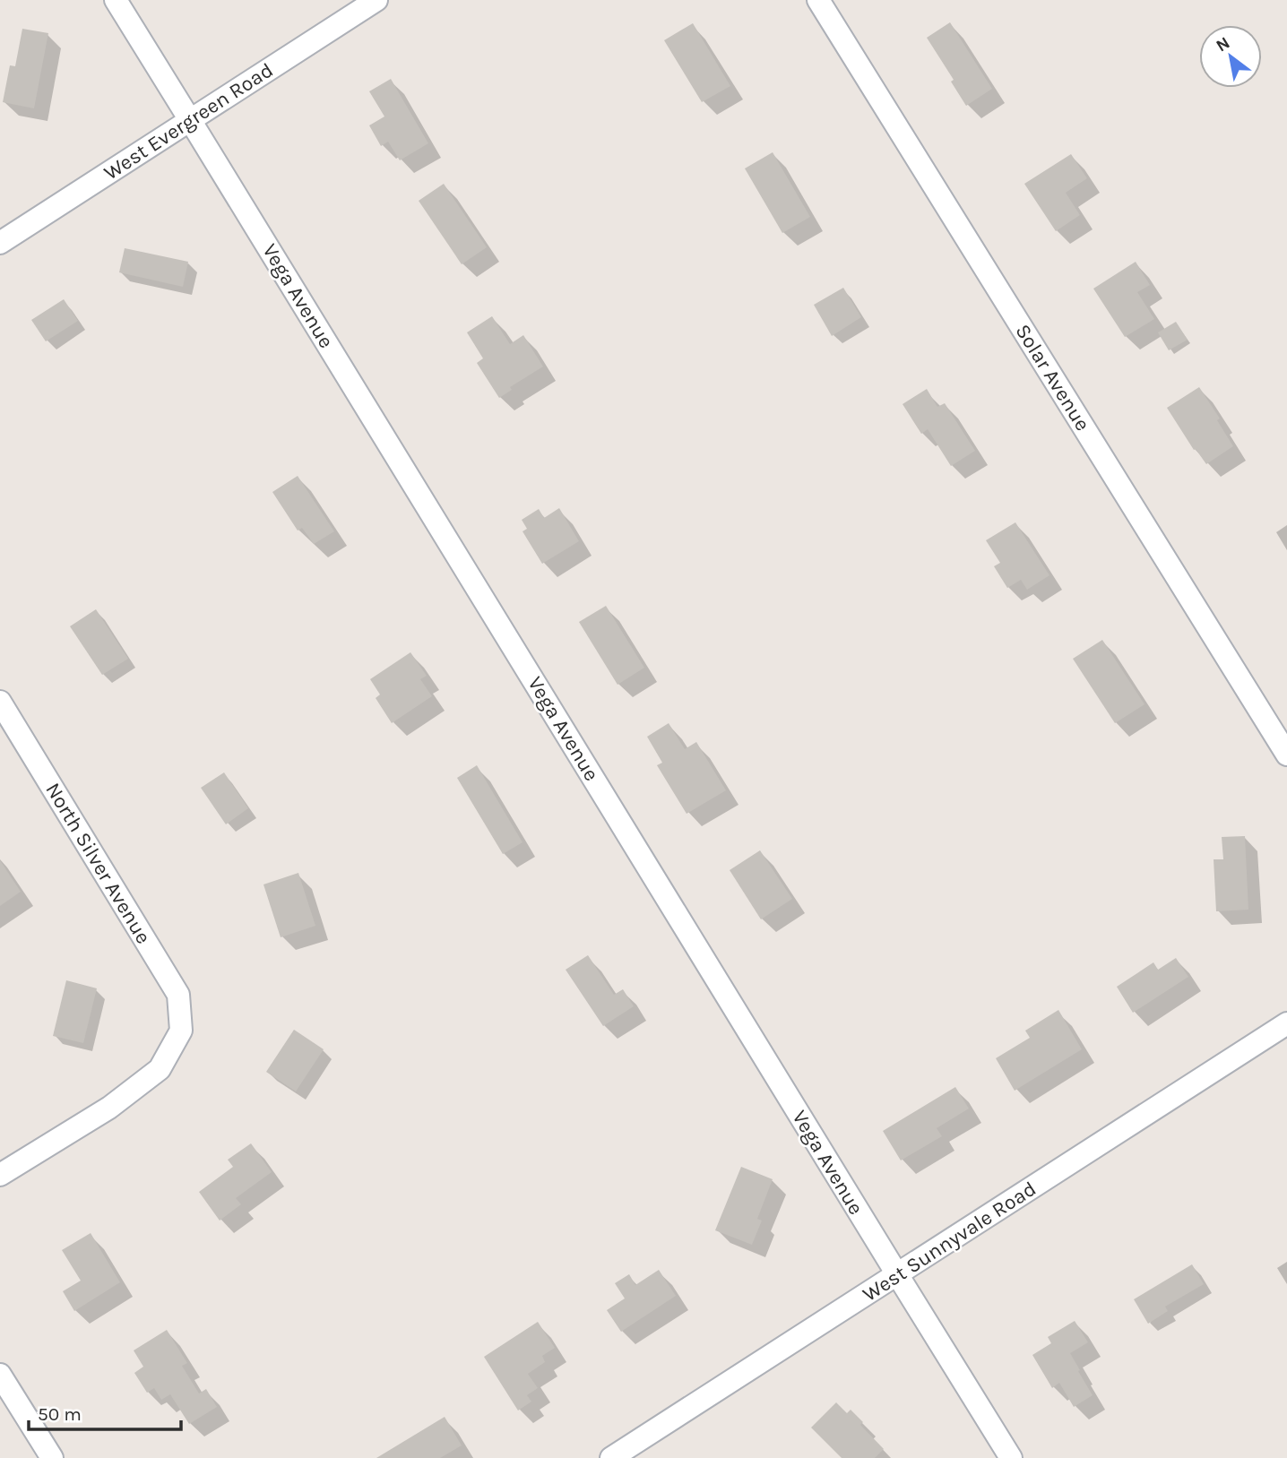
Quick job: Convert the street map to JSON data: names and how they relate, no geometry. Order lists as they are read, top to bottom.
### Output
{
  "streets": {
    "street": [
      "West Evergreen Road",
      "Vega Avenue",
      "Solar Avenue",
      "North Silver Avenue",
      "West Sunnyvale Road"
    ]
  },
  "crossings": [
    ["West Evergreen Road", "Vega Avenue"],
    ["Vega Avenue", "West Sunnyvale Road"]
  ],
  "scale_bar": "50 m",
  "north": "top left"
}
